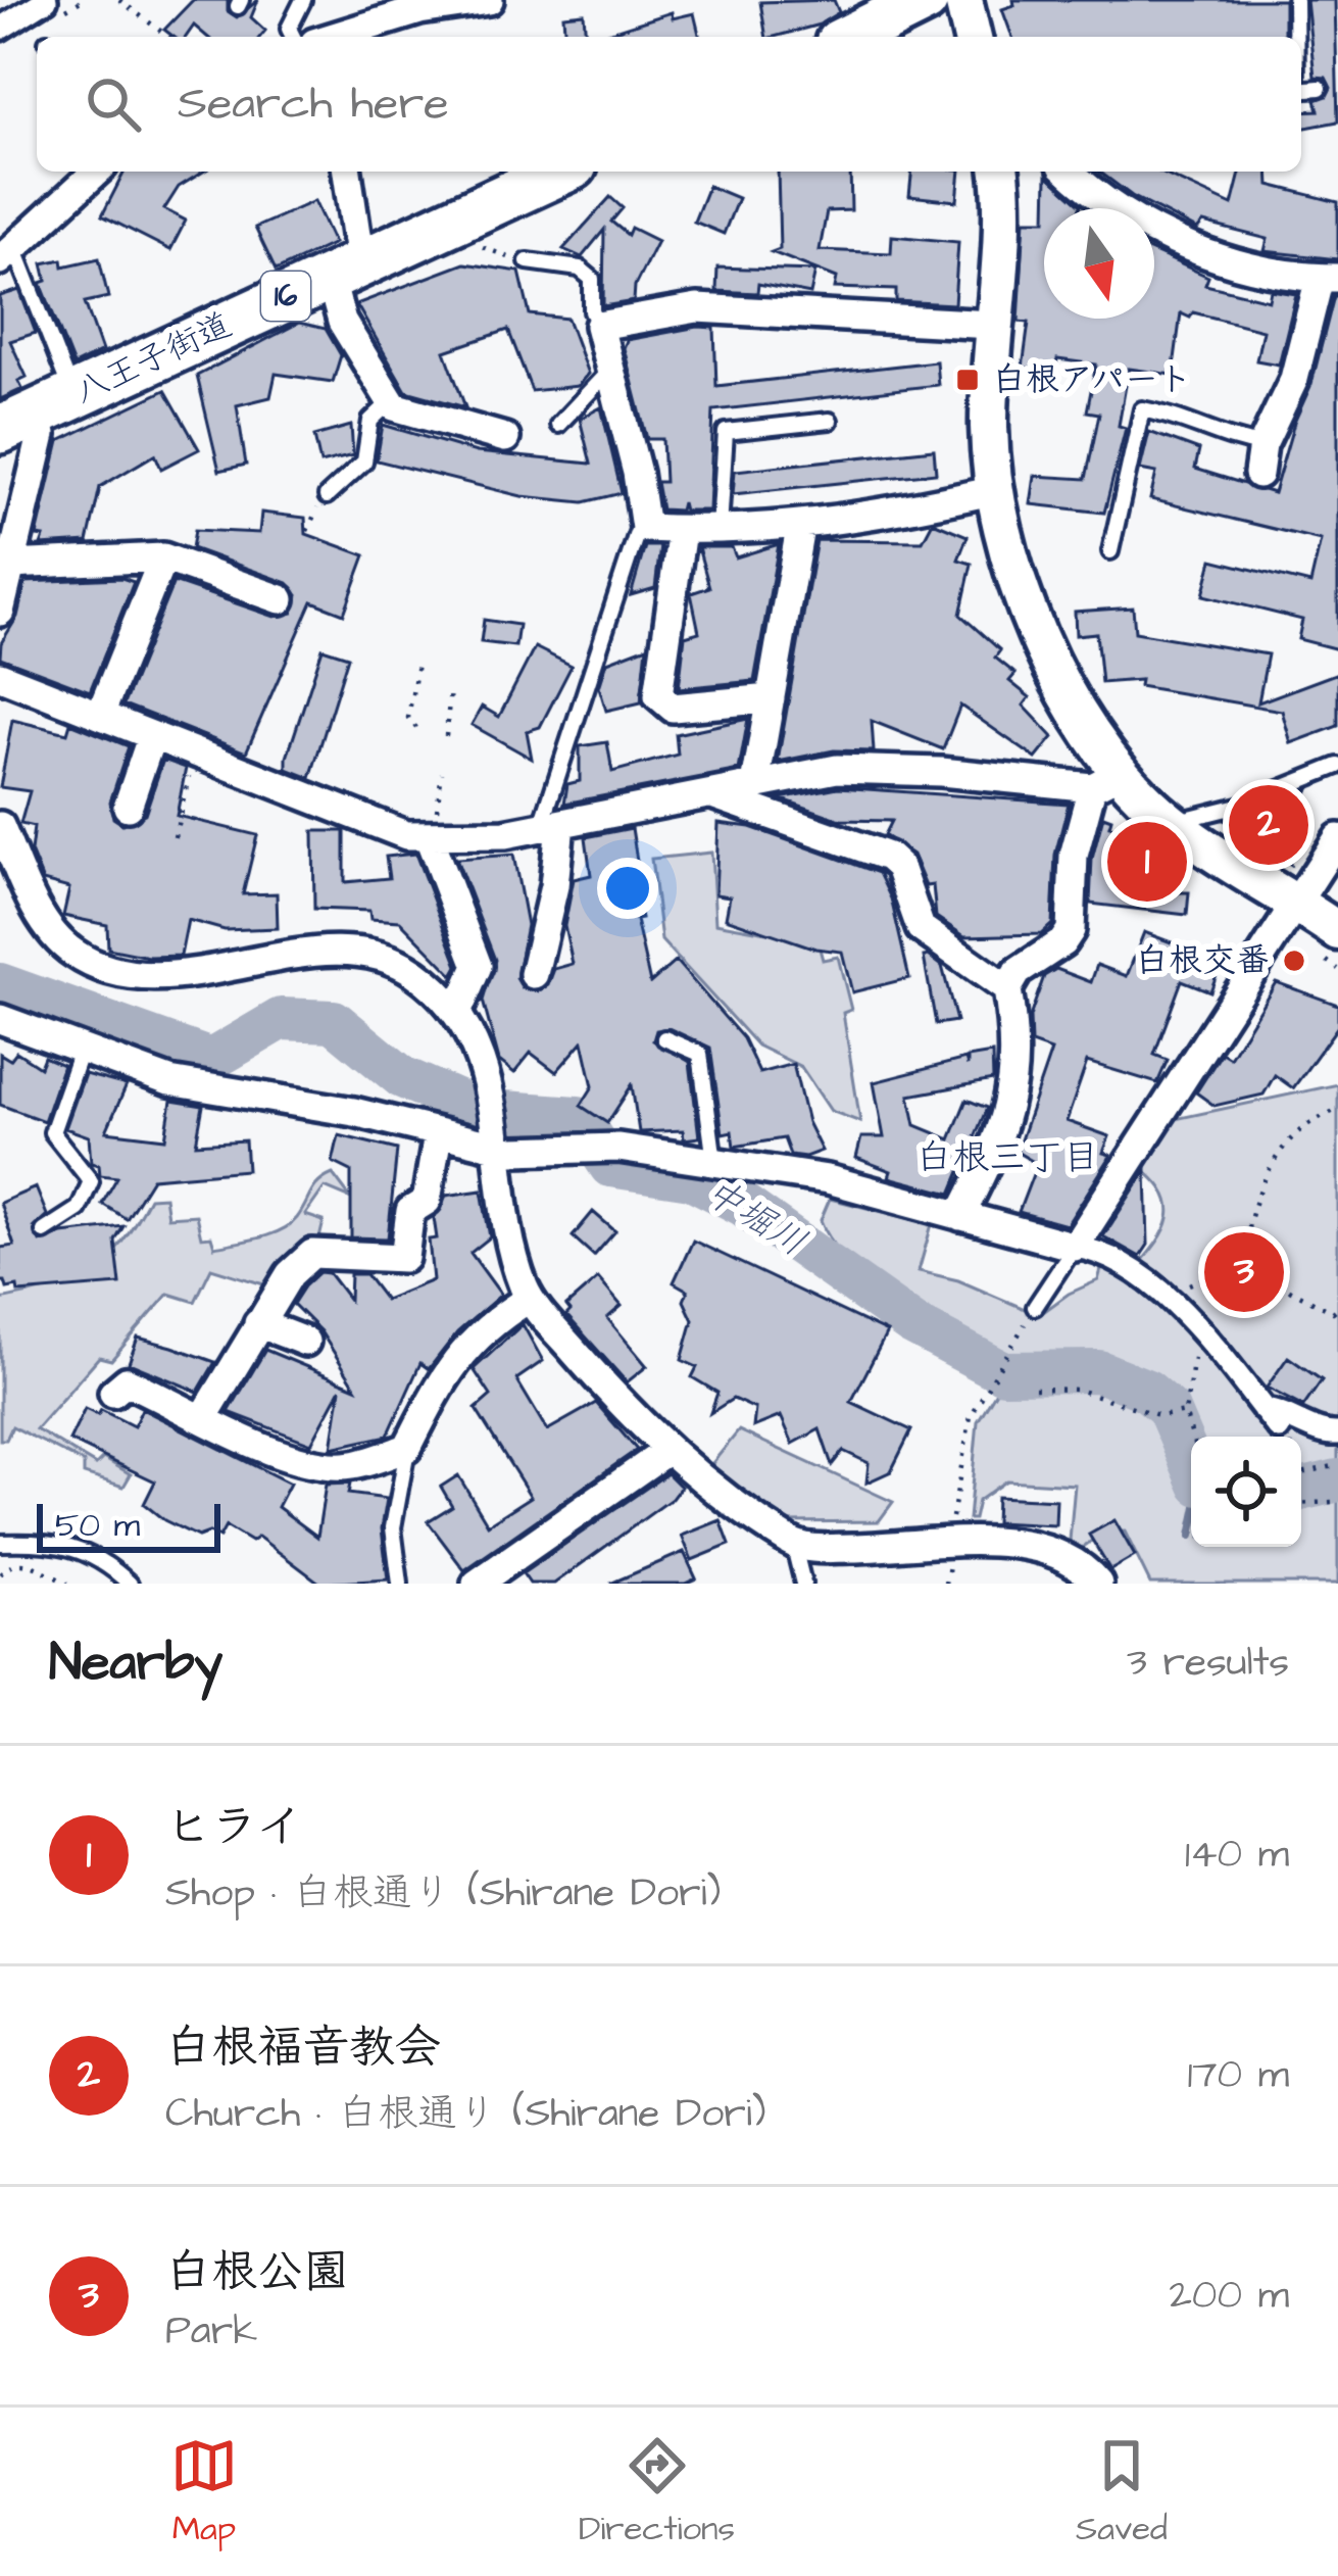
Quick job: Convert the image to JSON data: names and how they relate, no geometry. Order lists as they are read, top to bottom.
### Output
{
  "streets": {
    "highway": ["16", "八王子街道"]
  },
  "districts": ["白根三丁目"],
  "water": ["中堀川"],
  "places": {
    "transit": ["白根アパート"],
    "other": ["白根交番"]
  },
  "scale_bar": "50 m",
  "north": "bottom",
  "page": {
    "search": "Search here",
    "pins": ["2", "1", "3"],
    "scale": "50 m",
    "heading": ["Nearby", "3 results"],
    "list": [
      {
        "mark": "1",
        "name": "ヒライ",
        "note": "Shop · 白根通り (Shirane Dori)",
        "value": "140 m"
      },
      {
        "mark": "2",
        "name": "白根福音教会",
        "note": "Church · 白根通り (Shirane Dori)",
        "value": "170 m"
      },
      {
        "mark": "3",
        "name": "白根公園",
        "note": "Park",
        "value": "200 m"
      }
    ],
    "nav": ["Map", "Directions", "Saved"]
  }
}
